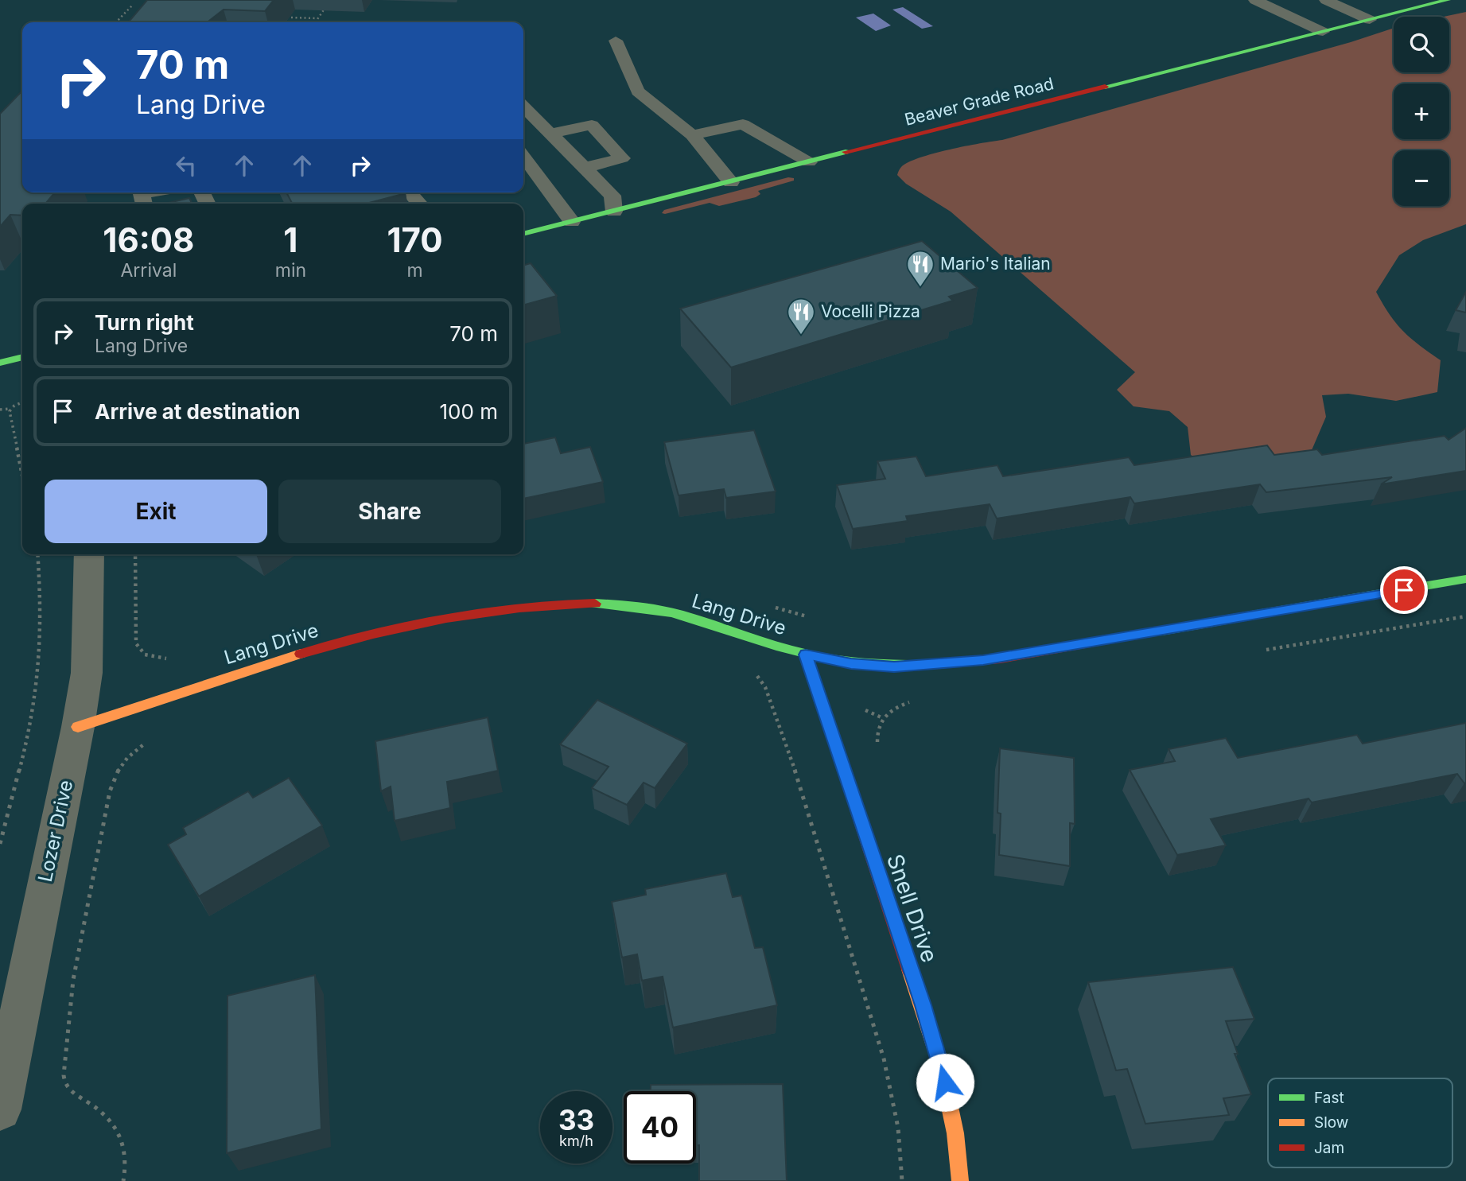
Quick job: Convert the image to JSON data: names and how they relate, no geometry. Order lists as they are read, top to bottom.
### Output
{
  "streets": {
    "street": [
      "Beaver Grade Road",
      "Lang Drive",
      "Lozer Drive",
      "Snell Drive"
    ]
  },
  "crossings": [
    ["Lang Drive", "Lozer Drive"],
    ["Lang Drive", "Snell Drive"]
  ],
  "places": {
    "restaurant": ["Mario's Italian", "Vocelli Pizza"]
  },
  "legend": ["Fast", "Slow", "Jam"],
  "page": {
    "map_buttons": ["+", "−"],
    "turn": ["70 m", "Lang Drive"],
    "eta": [
      "16:08",
      "Arrival",
      "1",
      "min",
      "170",
      "m"
    ],
    "list": [
      {
        "name": "Turn right",
        "note": "Lang Drive",
        "value": "70 m"
      },
      {
        "name": "Arrive at destination",
        "value": "100 m"
      }
    ],
    "buttons": ["Exit", "Share"],
    "speed": "33 km/h",
    "limit": "40"
  }
}
